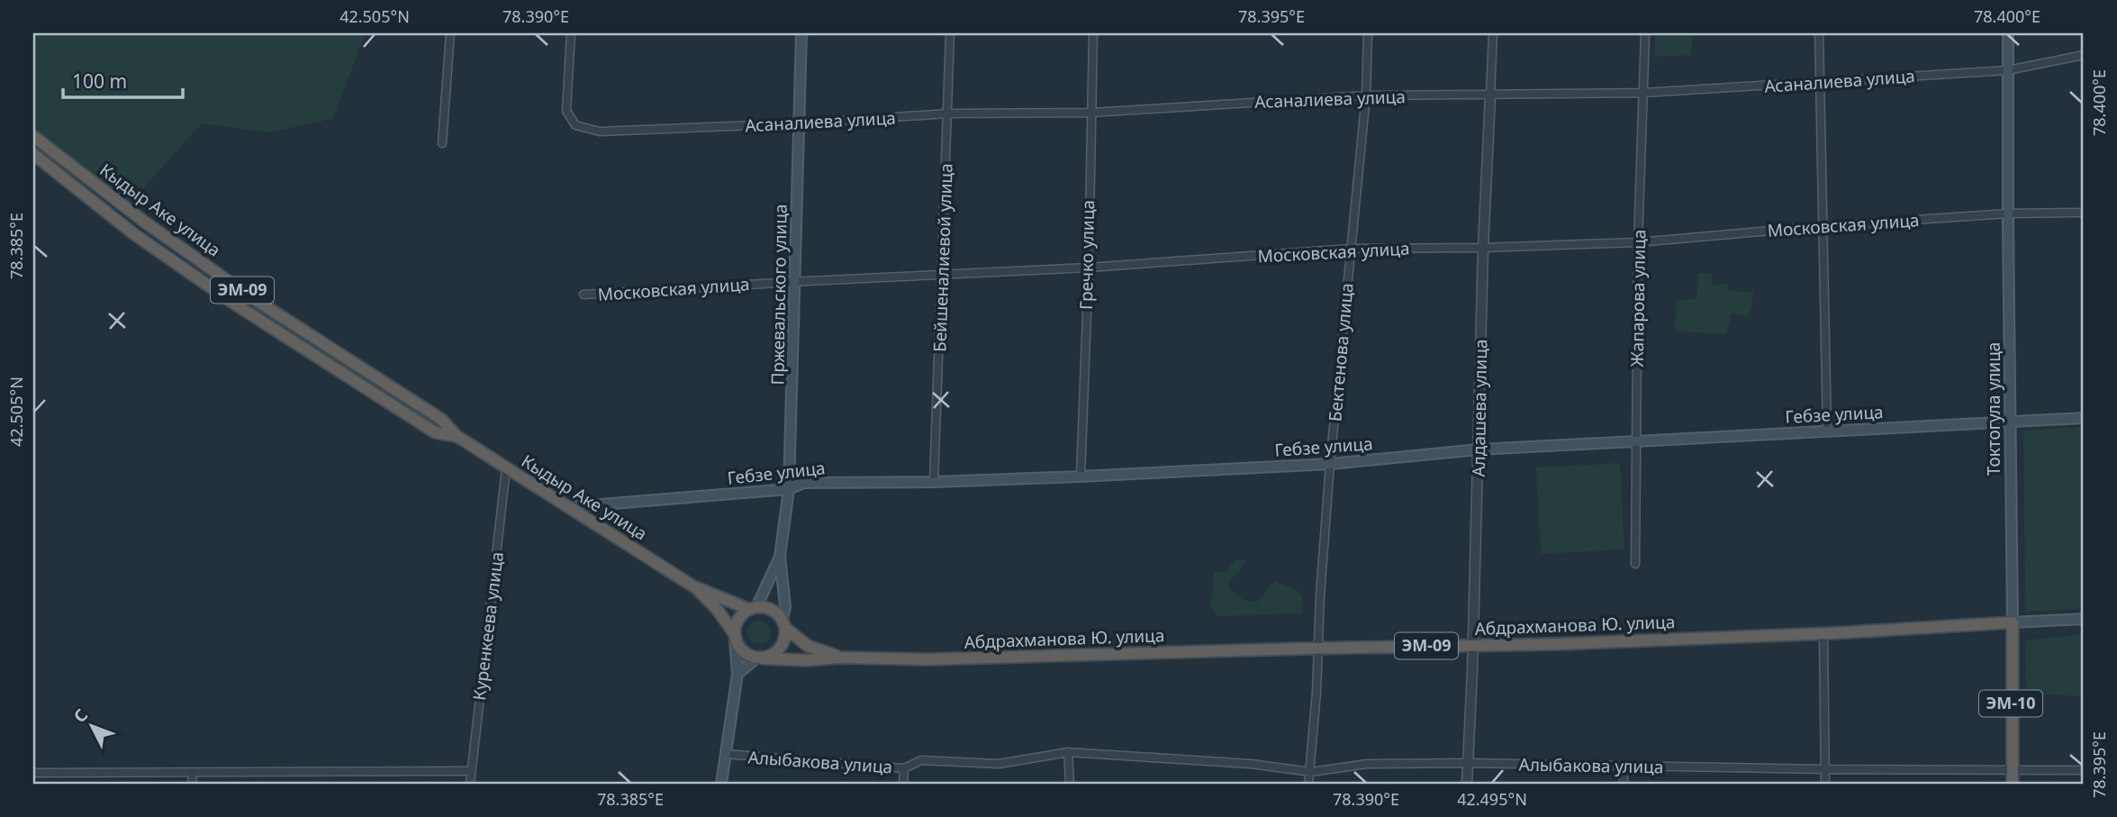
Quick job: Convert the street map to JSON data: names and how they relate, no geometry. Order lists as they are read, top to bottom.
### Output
{
  "streets": {
    "highway": [
      "Кыдыр Аке улица",
      "ЭМ-09",
      "Токтогула улица",
      "Абдрахманова Ю. улица",
      "ЭМ-10"
    ],
    "main road": ["Пржевальского улица", "Гебзе улица"],
    "street": [
      "Асаналиева улица",
      "Московская улица",
      "Гречко улица",
      "Бейшеналиевой улица",
      "Жапарова улица",
      "Бектенова улица",
      "Алдашева улица",
      "Куренкеева улица",
      "Алыбакова улица"
    ]
  },
  "crossings": [
    ["Асаналиева улица", "Гречко улица"],
    ["Асаналиева улица", "Бейшеналиевой улица"],
    ["Асаналиева улица", "Пржевальского улица"],
    ["Асаналиева улица", "Жапарова улица"],
    ["Асаналиева улица", "Бектенова улица"],
    ["Асаналиева улица", "Алдашева улица"],
    ["Асаналиева улица", "Токтогула улица"],
    ["Кыдыр Аке улица", "ЭМ-09"],
    ["Кыдыр Аке улица", "Пржевальского улица"],
    ["Кыдыр Аке улица", "Гебзе улица"],
    ["Кыдыр Аке улица", "Абдрахманова Ю. улица"],
    ["Кыдыр Аке улица", "Куренкеева улица"],
    ["Московская улица", "Гречко улица"],
    ["Московская улица", "Бейшеналиевой улица"],
    ["Московская улица", "Пржевальского улица"],
    ["Московская улица", "Жапарова улица"],
    ["Московская улица", "Бектенова улица"],
    ["Московская улица", "Алдашева улица"],
    ["Московская улица", "Токтогула улица"],
    ["Гречко улица", "Гебзе улица"],
    ["Бейшеналиевой улица", "Гебзе улица"],
    ["ЭМ-09", "Пржевальского улица"],
    ["ЭМ-09", "Абдрахманова Ю. улица"],
    ["Пржевальского улица", "Гебзе улица"],
    ["Пржевальского улица", "Абдрахманова Ю. улица"],
    ["Жапарова улица", "Гебзе улица"],
    ["Бектенова улица", "Гебзе улица"],
    ["Бектенова улица", "Абдрахманова Ю. улица"],
    ["Бектенова улица", "Алыбакова улица"],
    ["Алдашева улица", "Гебзе улица"],
    ["Алдашева улица", "Абдрахманова Ю. улица"],
    ["Алдашева улица", "Алыбакова улица"],
    ["Токтогула улица", "Гебзе улица"],
    ["Токтогула улица", "Абдрахманова Ю. улица"],
    ["Токтогула улица", "Алыбакова улица"]
  ],
  "scale_bar": "100 m",
  "north": "top left",
  "coordinates": [
    "42.505°N",
    "78.390°E",
    "78.395°E",
    "78.400°E",
    "78.385°E",
    "42.495°N"
  ]
}
